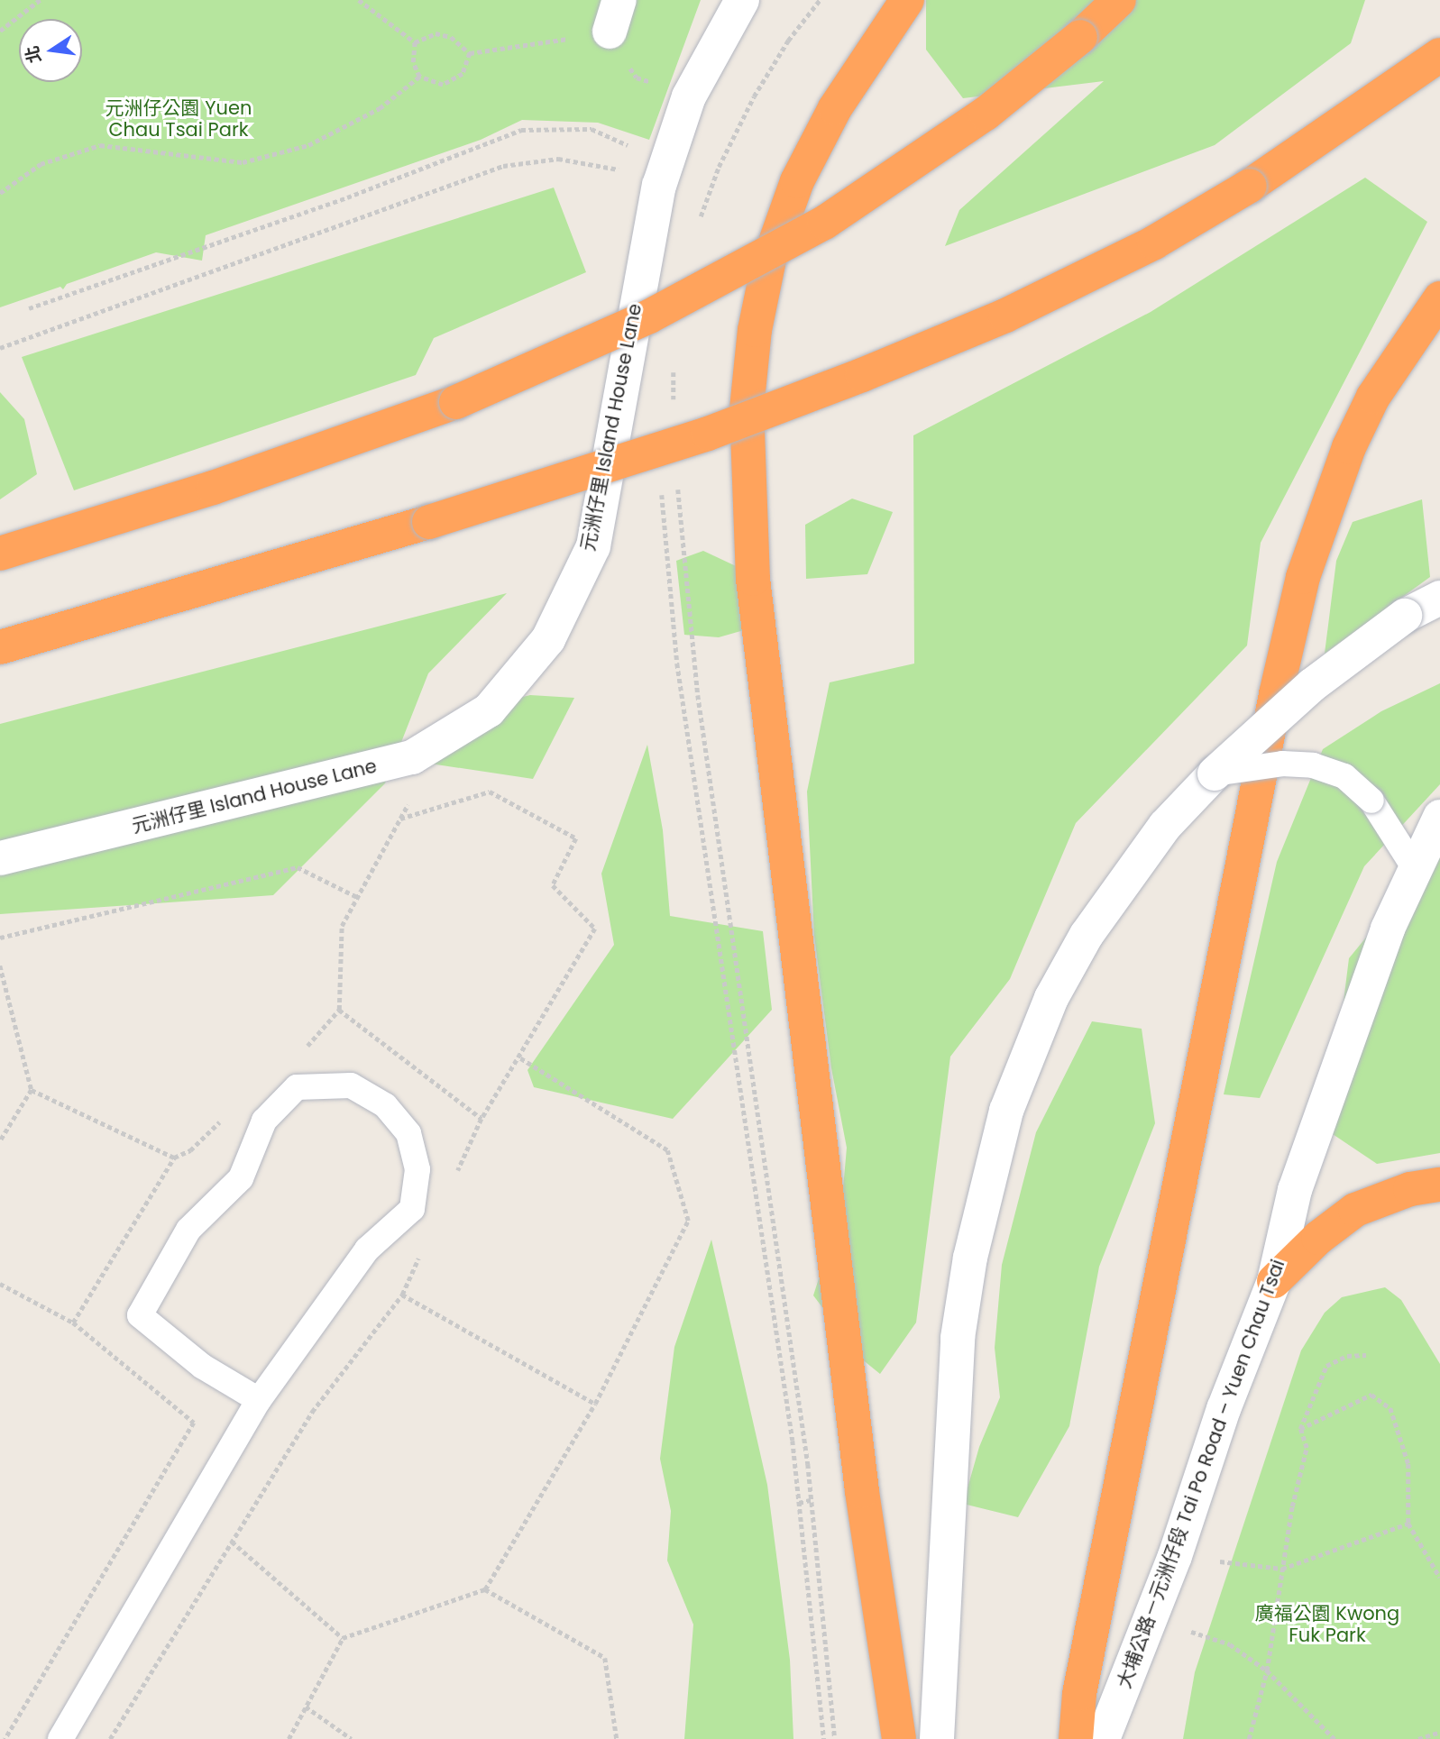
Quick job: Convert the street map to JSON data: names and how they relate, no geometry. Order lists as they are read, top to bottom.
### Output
{
  "streets": {
    "main road": ["元洲仔里 Island House Lane", "大埔公路－元洲仔段 Tai Po Road – Yuen Chau Tsai"]
  },
  "parks": ["元洲仔公園 Yuen Chau Tsai Park", "廣福公園 Kwong Fuk Park"],
  "north": "left"
}
